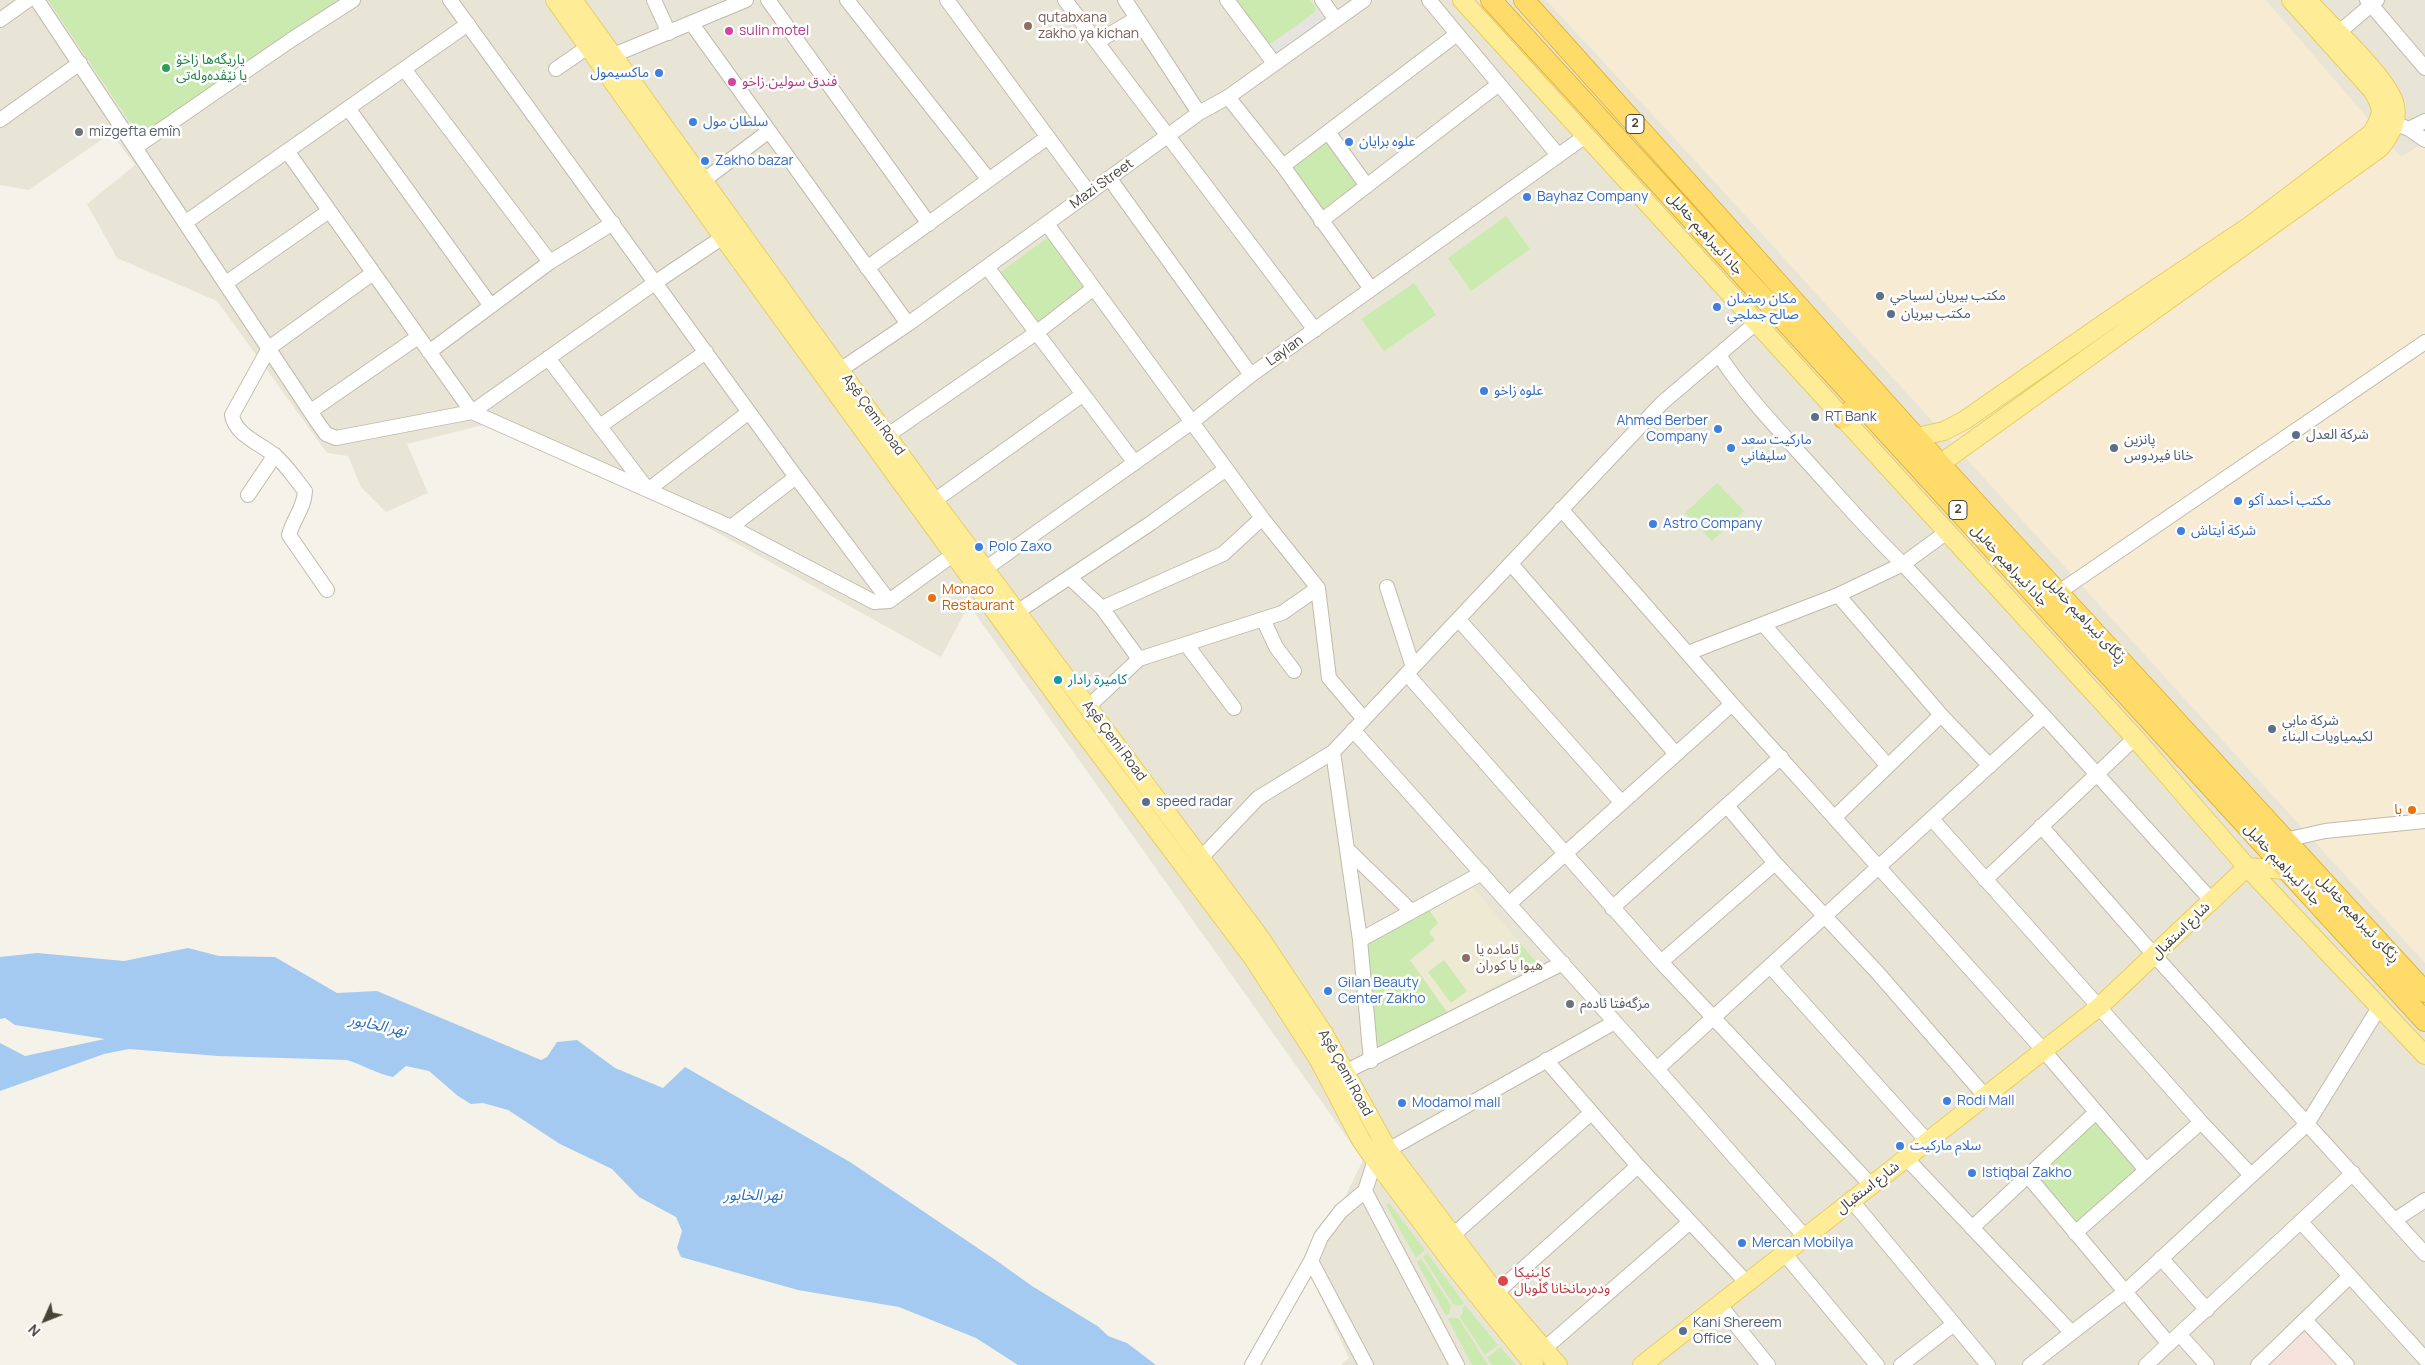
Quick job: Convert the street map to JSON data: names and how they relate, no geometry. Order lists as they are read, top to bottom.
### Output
{
  "streets": {
    "highway": ["2", "جادا ئیبراهیم خەلیل", "ڕێگای ئیبراهیم خەلیل"],
    "main road": ["Aşê Çemi Road", "شارع استقبال"],
    "street": ["Mazi Street", "Laylan"]
  },
  "crossings": [
    ["Mazi Street", "Aşê Çemi Road"],
    ["جادا ئیبراهیم خەلیل", "Laylan"],
    ["جادا ئیبراهیم خەلیل", "ڕێگای ئیبراهیم خەلیل"],
    ["جادا ئیبراهیم خەلیل", "شارع استقبال"],
    ["Laylan", "Aşê Çemi Road"]
  ],
  "water": ["نهر الخابور"],
  "places": [
    "qutabxana zakho ya kichan",
    "sulin motel",
    "یاریگه‌ها زاخۆ یا نێڤده‌وله‌تی",
    "ماكسيمول",
    "فندق سولين.زاخو",
    "سلطان مول",
    "mizgefta emîn",
    "علوه برايان",
    "Zakho bazar",
    "Bayhaz Company",
    "مكتب بيريان لسياحي",
    "مكان رمضان صالح جملجي",
    "مكتب بيريان",
    "علوه زاخو",
    "RT Bank",
    "Ahmed Berber Company",
    "شركة العدل",
    "ماركيت سعد سليفاني",
    "پانزين خانا فيردوس",
    "مكتب أحمد آكو",
    "Astro Company",
    "شركة أيتاش",
    "Polo Zaxo",
    "Monaco Restaurant",
    "كاميرة رادار",
    "شركة مابي لكيمياويات البناء",
    "speed radar",
    "با",
    "ئاماده یا هیوا یا کوران",
    "Gilan Beauty Center Zakho",
    "مزگەفتا ئادەم",
    "Rodi Mall",
    "Modamol mall",
    "سلام ماركيت",
    "Istiqbal Zakho",
    "Mercan Mobilya",
    "کلینیکا ودەرمانخانا گڵوبال",
    "Kani Shereem Office"
  ],
  "north": "bottom left"
}
